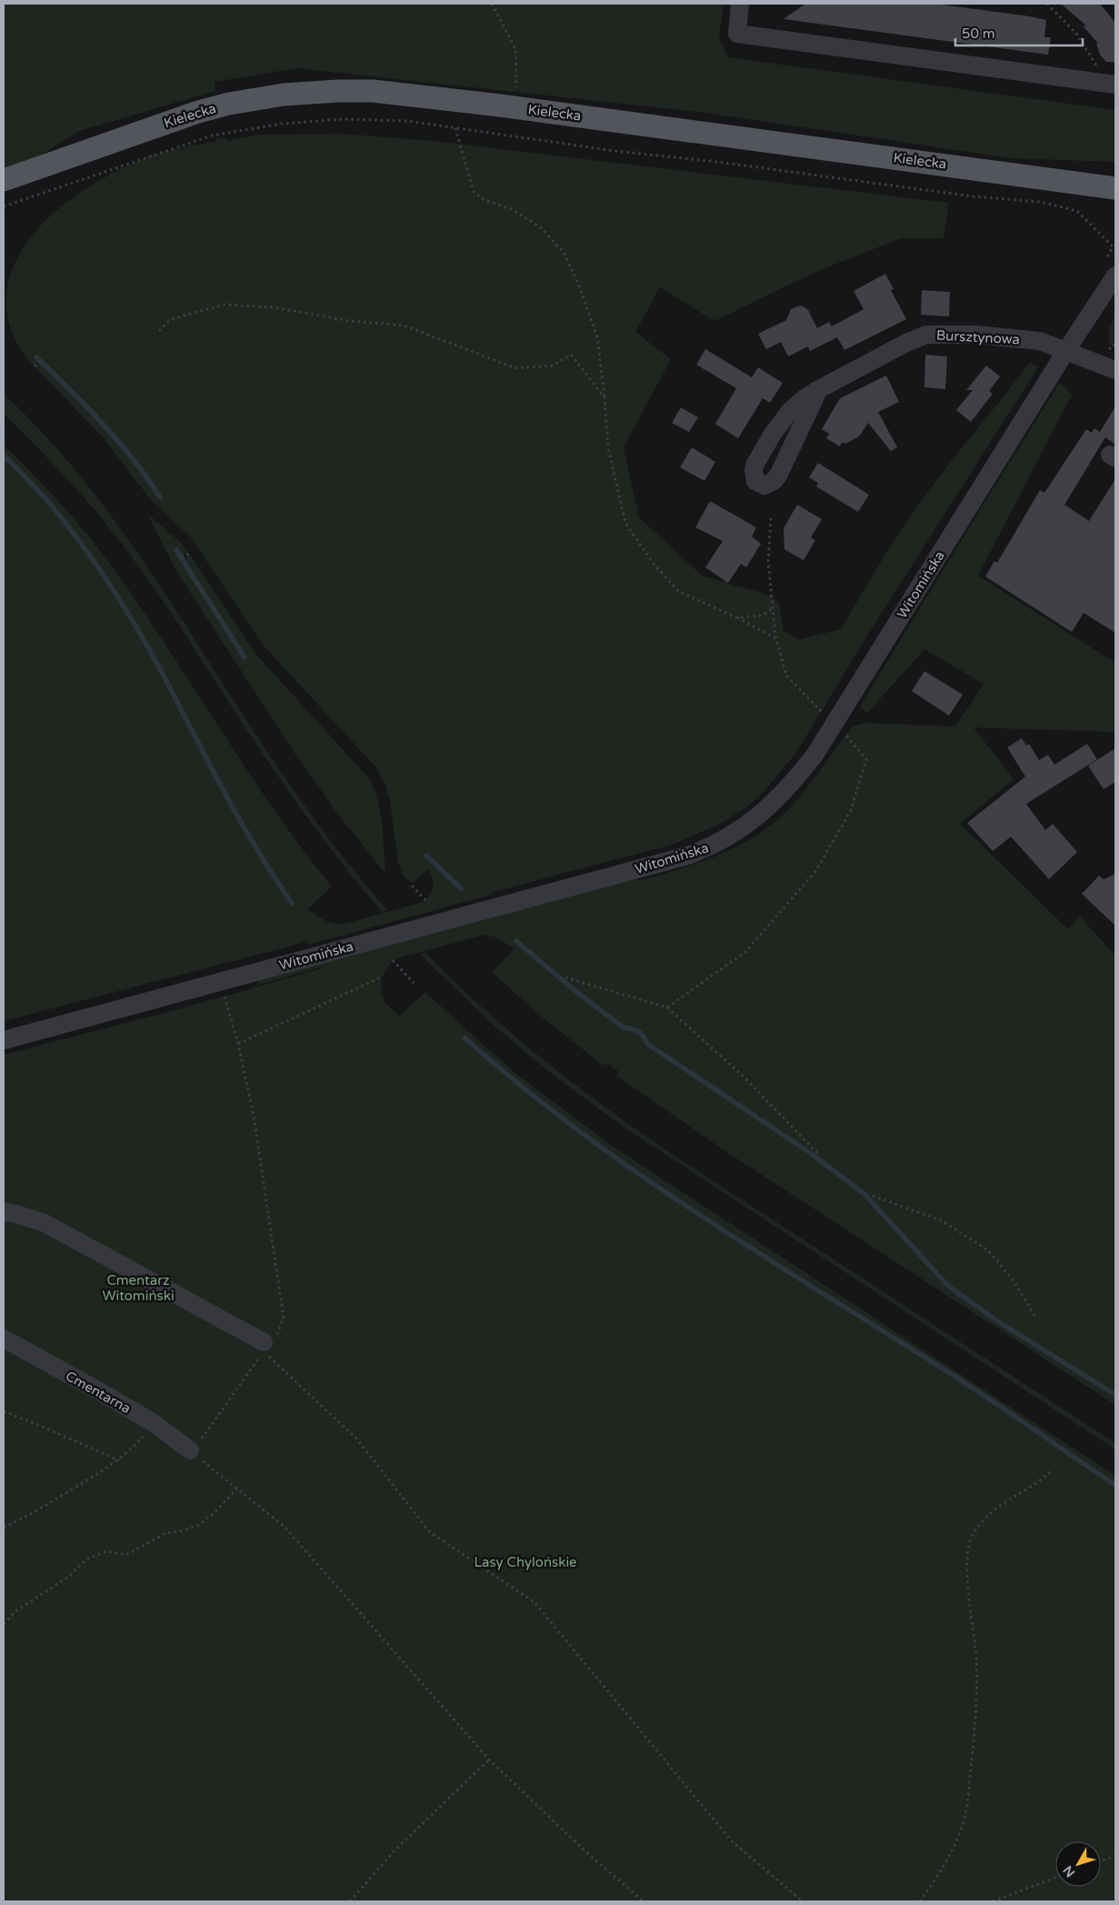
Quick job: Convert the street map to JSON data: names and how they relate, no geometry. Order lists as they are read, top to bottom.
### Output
{
  "streets": {
    "main road": ["Kielecka"],
    "street": ["Bursztynowa", "Witomińska", "Cmentarna"]
  },
  "crossings": [
    ["Bursztynowa", "Witomińska"]
  ],
  "parks": ["Cmentarz Witomiński", "Lasy Chylońskie"],
  "scale_bar": "50 m",
  "north": "bottom left"
}
